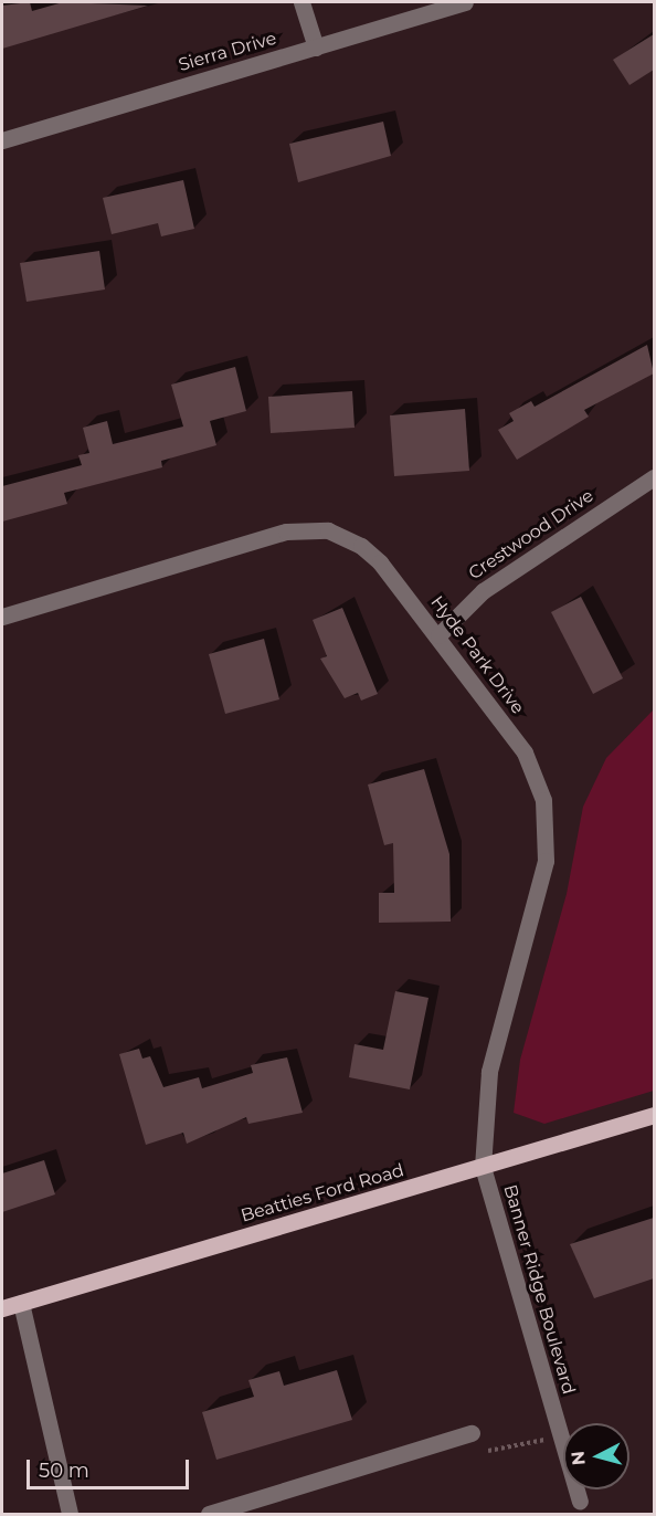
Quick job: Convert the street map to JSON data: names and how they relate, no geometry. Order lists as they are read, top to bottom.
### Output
{
  "streets": {
    "main road": ["Beatties Ford Road"],
    "street": [
      "Sierra Drive",
      "Crestwood Drive",
      "Hyde Park Drive",
      "Banner Ridge Boulevard"
    ]
  },
  "crossings": [
    ["Crestwood Drive", "Hyde Park Drive"],
    ["Hyde Park Drive", "Beatties Ford Road"],
    ["Hyde Park Drive", "Banner Ridge Boulevard"],
    ["Beatties Ford Road", "Banner Ridge Boulevard"]
  ],
  "scale_bar": "50 m",
  "north": "left"
}
